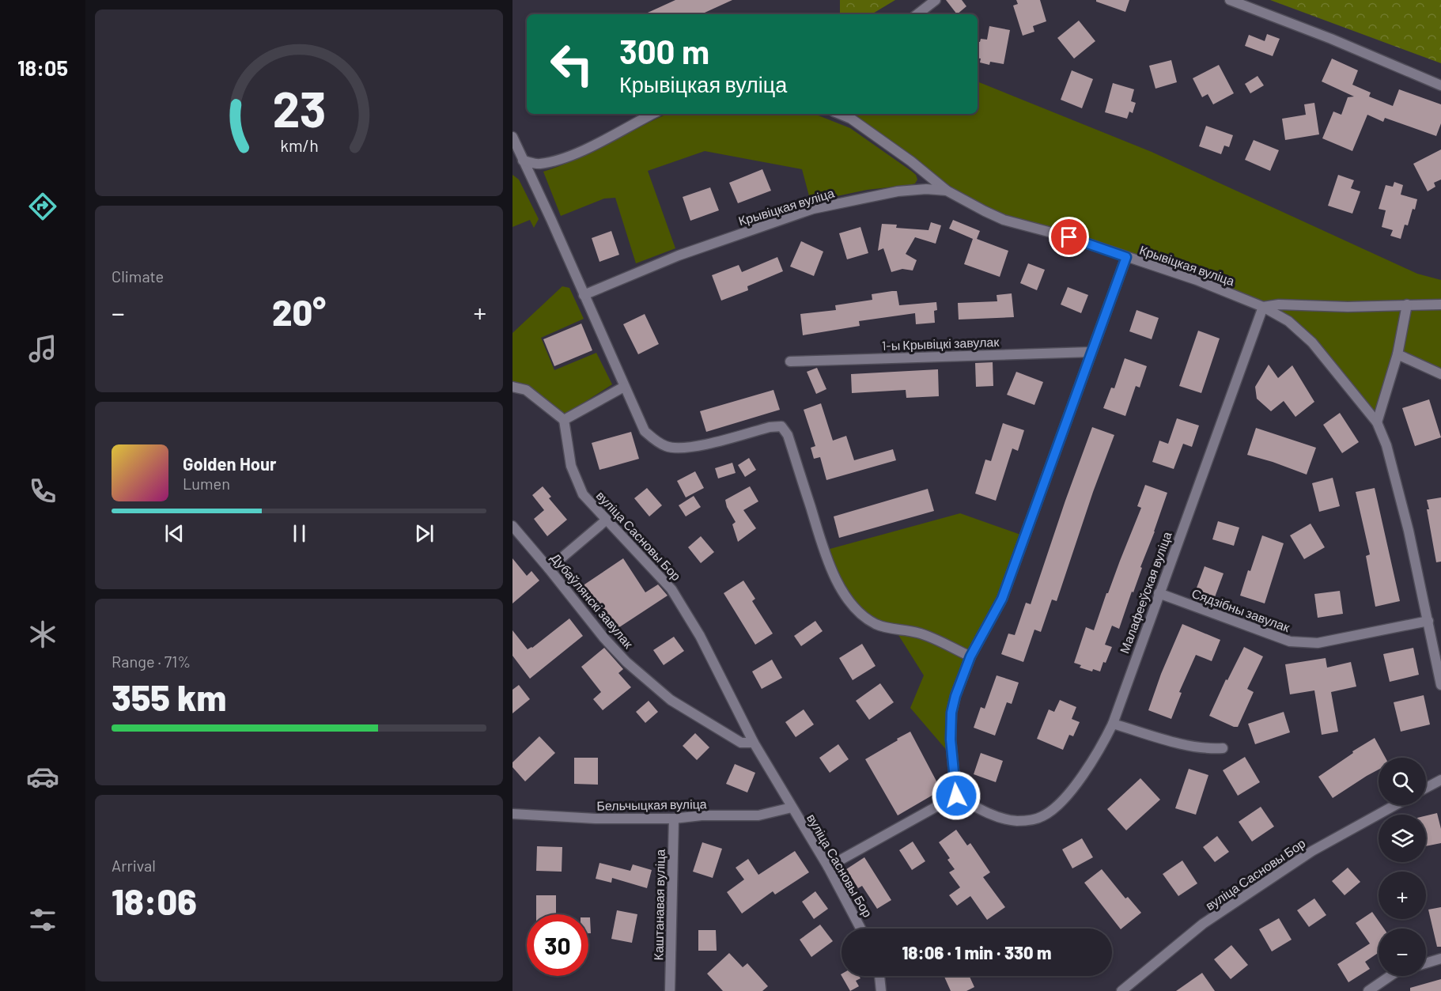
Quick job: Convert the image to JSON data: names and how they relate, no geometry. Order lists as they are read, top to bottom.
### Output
{
  "streets": {
    "street": [
      "Крывіцкая вуліца",
      "1-ы Крывіцкі завулак",
      "вуліца Сасновы Бор",
      "Малафееўская вуліца",
      "Дубаўлянскі завулак",
      "Сядзібны завулак",
      "Бельчыцкая вуліца",
      "Каштанавая вуліца"
    ]
  },
  "crossings": [
    ["Крывіцкая вуліца", "Малафееўская вуліца"],
    ["Крывіцкая вуліца", "Сядзібны завулак"],
    ["вуліца Сасновы Бор", "Дубаўлянскі завулак"],
    ["вуліца Сасновы Бор", "Бельчыцкая вуліца"],
    ["Малафееўская вуліца", "Сядзібны завулак"],
    ["Бельчыцкая вуліца", "Каштанавая вуліца"]
  ],
  "page": {
    "tabs": "18:05",
    "turn": ["300 m", "Крывіцкая вуліца"],
    "tile": [
      "Climate",
      ["Range · 71%", "355 km"],
      ["Arrival", "18:06"]
    ],
    "heat": ["−", "20°", "+"],
    "song": ["Golden Hour", "Lumen"],
    "map_buttons": ["+", "−"],
    "limit": "30",
    "trip": "18:06 · 1 min · 330 m",
    "gauge": ["23", "km/h"]
  }
}
